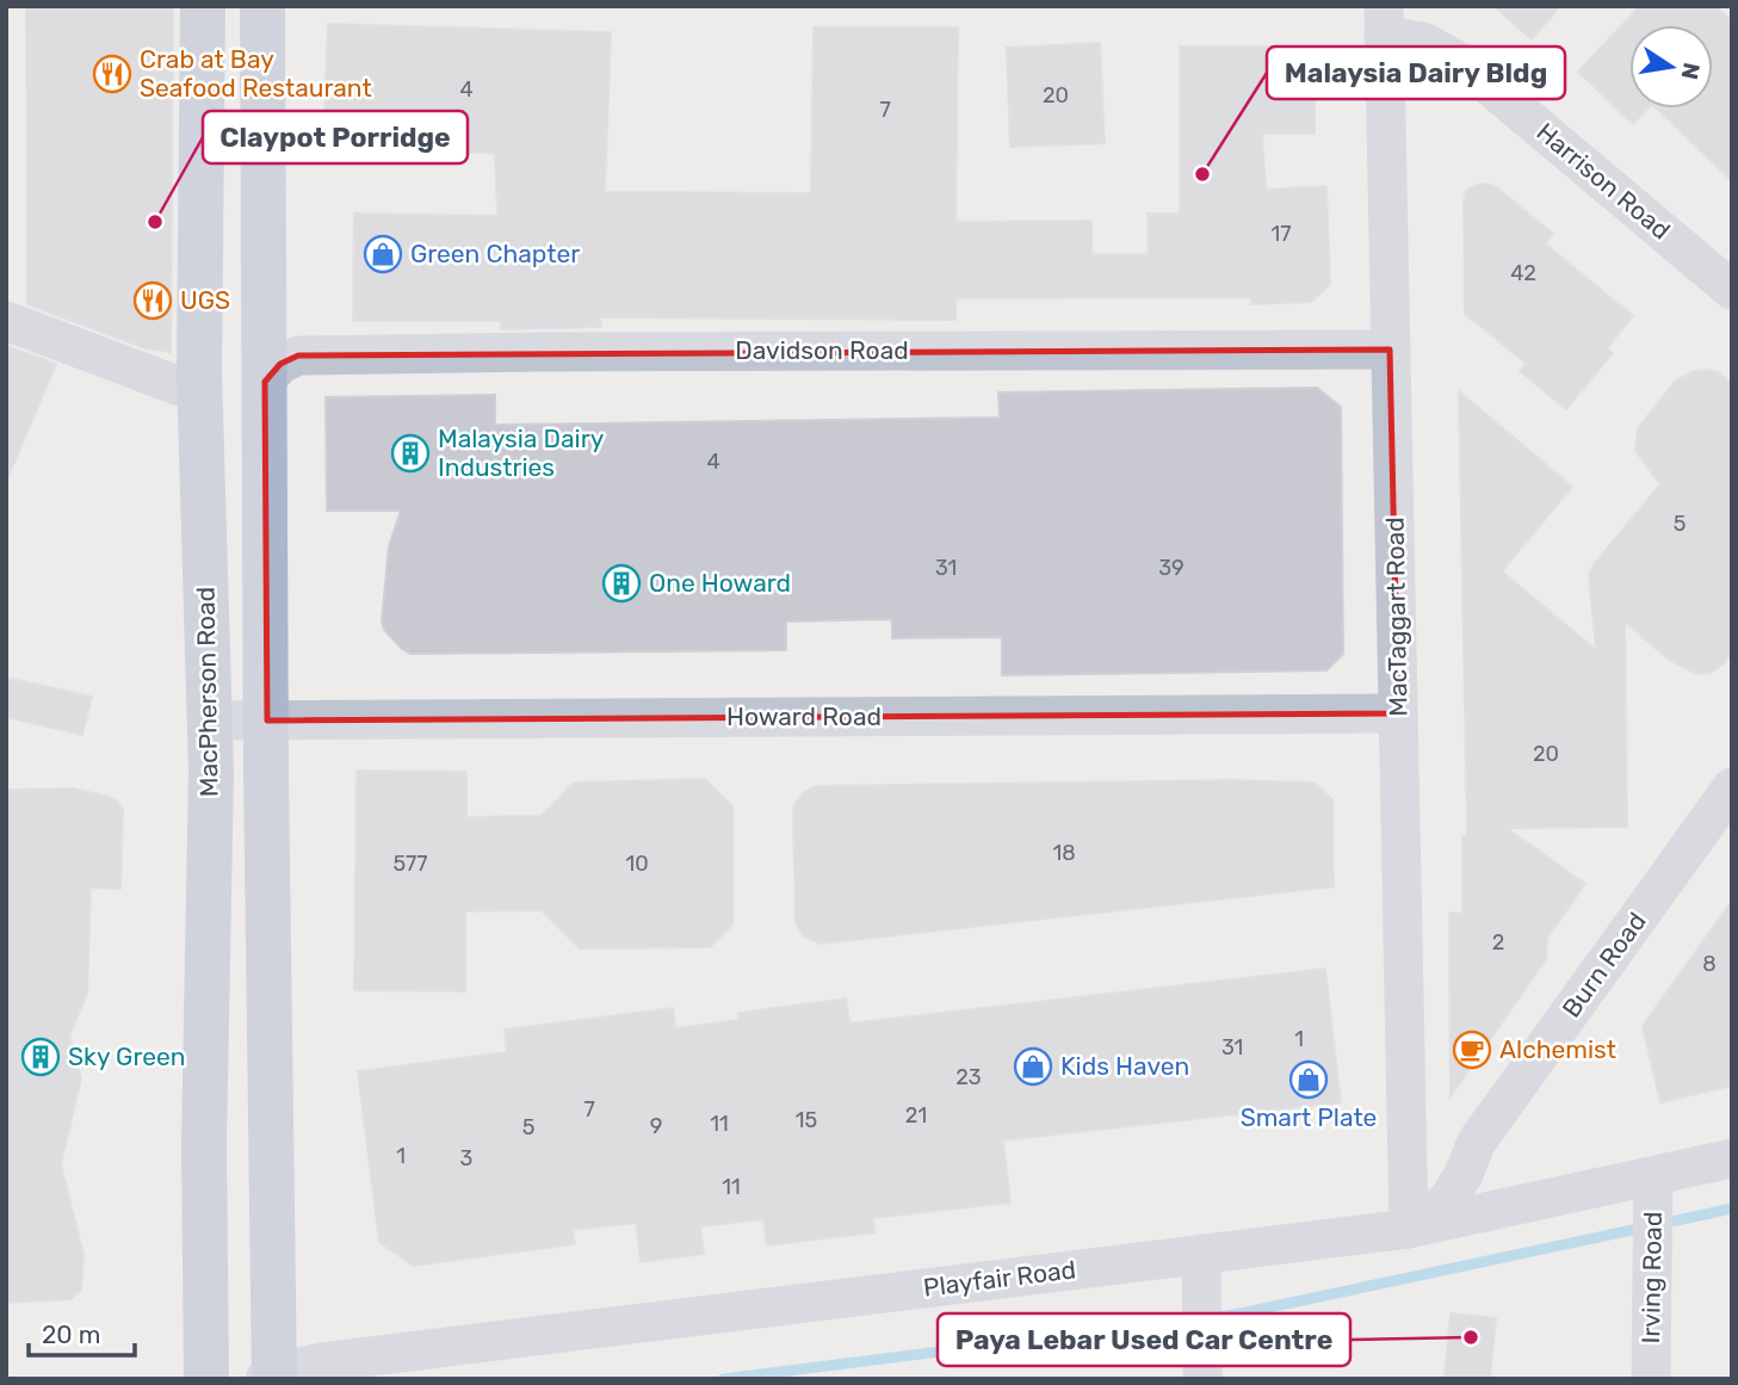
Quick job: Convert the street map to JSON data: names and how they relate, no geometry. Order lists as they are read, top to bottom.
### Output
{
  "streets": {
    "main road": ["MacPherson Road"],
    "street": [
      "Harrison Road",
      "Davidson Road",
      "MacTaggart Road",
      "Howard Road",
      "Burn Road",
      "Irving Road",
      "Playfair Road"
    ]
  },
  "crossings": [
    ["Harrison Road", "MacTaggart Road"],
    ["Davidson Road", "MacTaggart Road"],
    ["MacTaggart Road", "Howard Road"],
    ["MacTaggart Road", "Burn Road"],
    ["MacTaggart Road", "Playfair Road"],
    ["MacPherson Road", "Howard Road"],
    ["Burn Road", "Playfair Road"],
    ["Irving Road", "Playfair Road"]
  ],
  "places": {
    "restaurant": ["Crab at Bay Seafood Restaurant", "UGS"],
    "other": ["Malaysia Dairy Bldg", "Claypot Porridge", "Paya Lebar Used Car Centre"],
    "shop": ["Green Chapter", "Kids Haven", "Smart Plate"],
    "building": ["Malaysia Dairy Industries", "One Howard", "Sky Green"],
    "cafe": ["Alchemist"]
  },
  "house_numbers": [
    "4",
    "20",
    "7",
    "17",
    "42",
    "4",
    "5",
    "31",
    "39",
    "20",
    "18",
    "577",
    "10",
    "2",
    "8",
    "1",
    "31",
    "23",
    "7",
    "21",
    "15",
    "11",
    "9",
    "5",
    "1",
    "3",
    "11"
  ],
  "scale_bar": "20 m",
  "north": "right"
}
